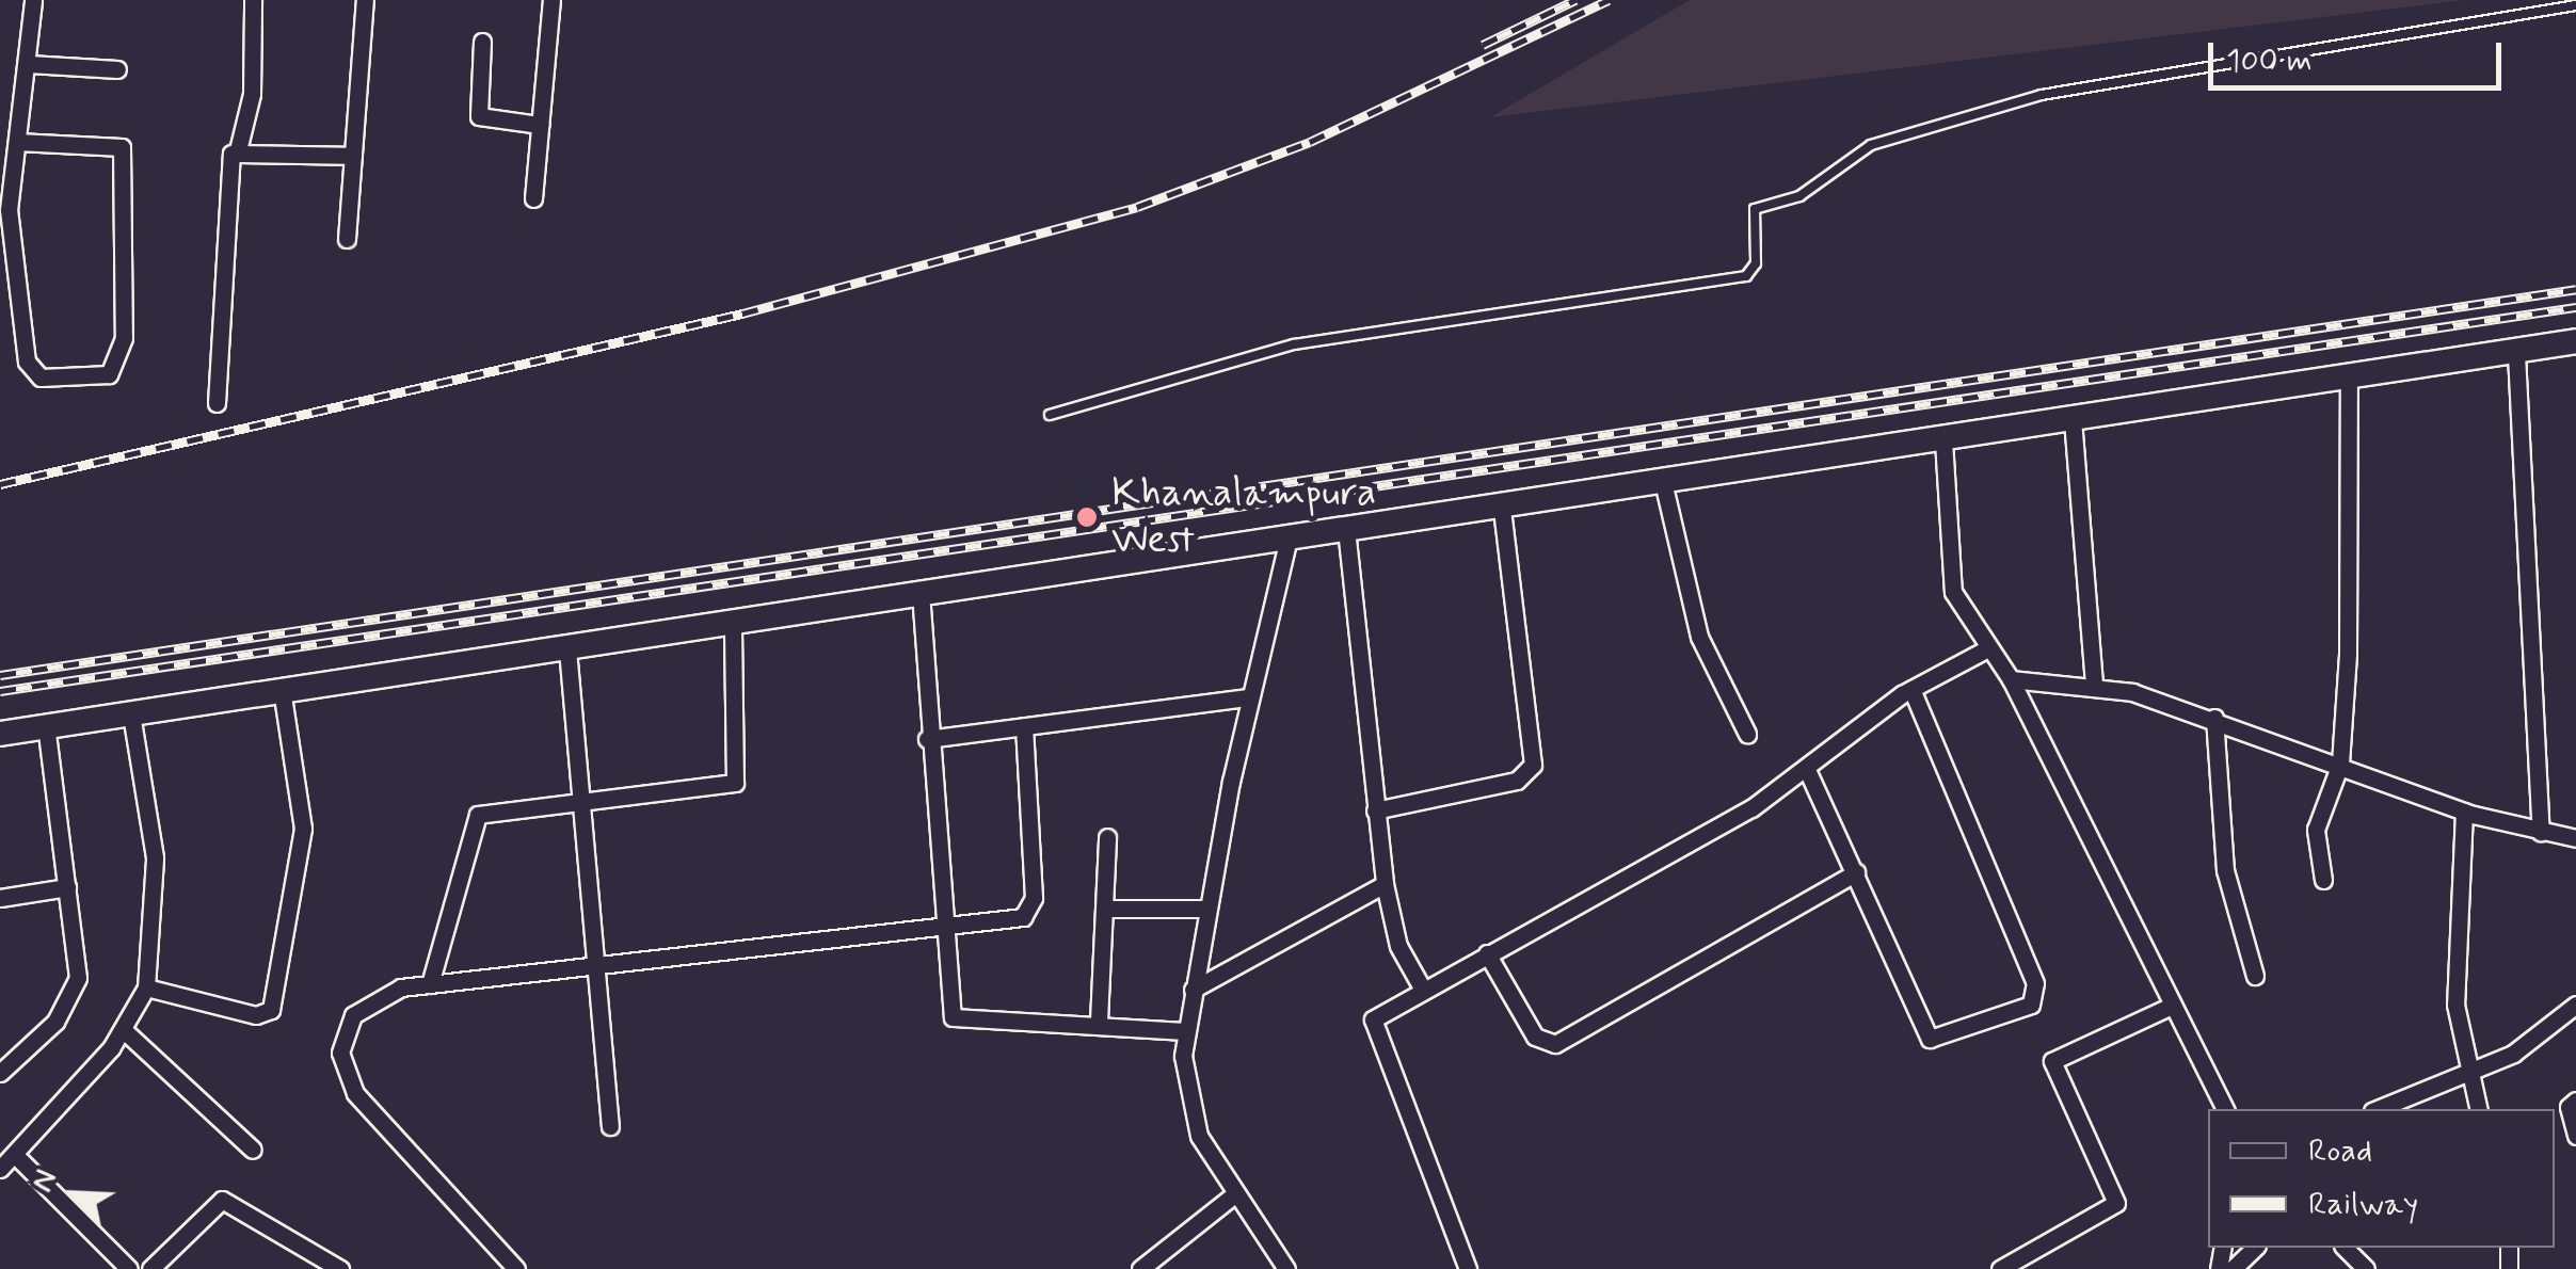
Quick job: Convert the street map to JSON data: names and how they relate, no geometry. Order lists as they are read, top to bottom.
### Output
{
  "places": ["Khanalampura West"],
  "legend": ["Road", "Railway"],
  "scale_bar": "100 m",
  "north": "top left"
}
